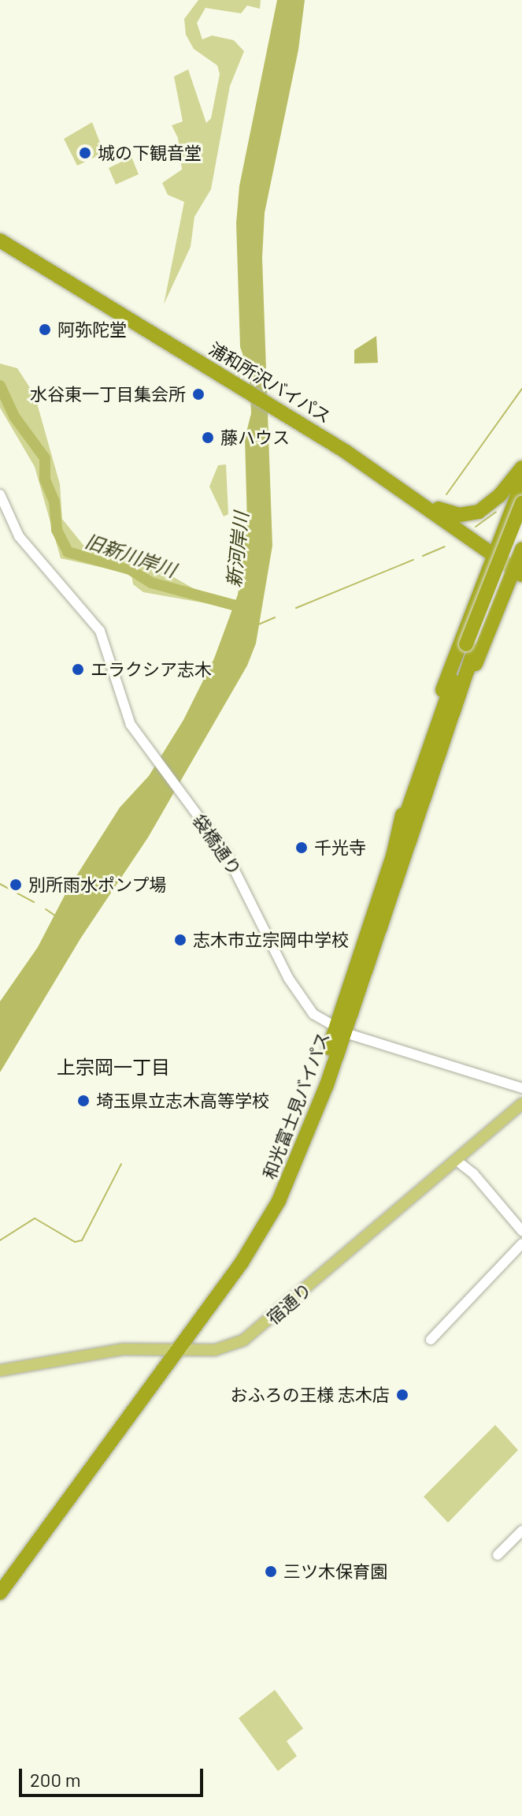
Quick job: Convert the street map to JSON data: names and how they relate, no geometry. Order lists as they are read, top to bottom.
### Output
{
  "streets": {
    "highway": ["浦和所沢バイパス", "和光富士見バイパス"],
    "main road": ["宿通り"],
    "street": ["袋橋通り"]
  },
  "crossings": [
    ["浦和所沢バイパス", "和光富士見バイパス"],
    ["袋橋通り", "和光富士見バイパス"],
    ["和光富士見バイパス", "宿通り"]
  ],
  "districts": ["上宗岡一丁目"],
  "water": ["新河岸川", "旧新川岸川"],
  "places": [
    "城の下観音堂",
    "阿弥陀堂",
    "水谷東一丁目集会所",
    "藤ハウス",
    "エラクシア志木",
    "千光寺",
    "別所雨水ポンプ場",
    "志木市立宗岡中学校",
    "埼玉県立志木高等学校",
    "おふろの王様 志木店",
    "三ツ木保育園"
  ],
  "scale_bar": "200 m"
}
